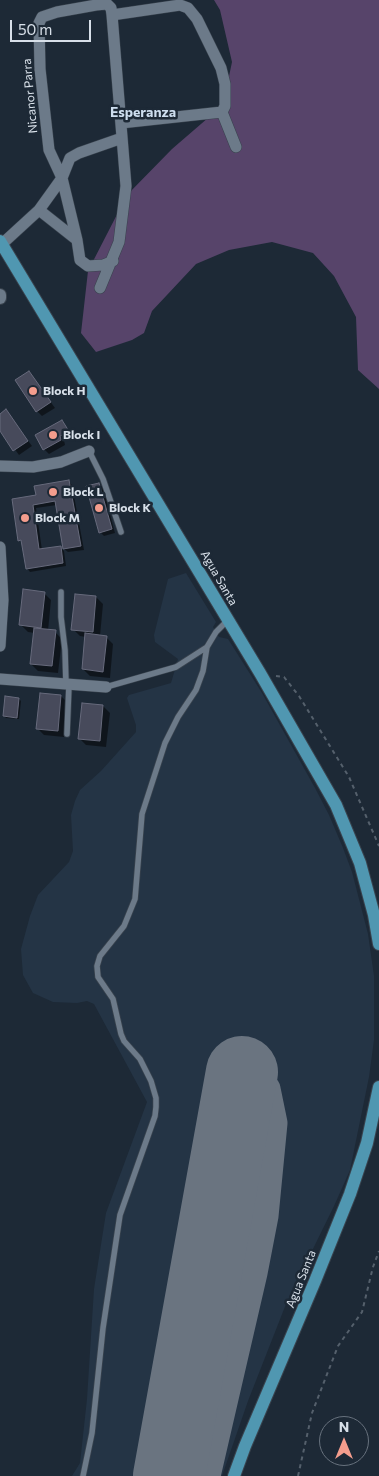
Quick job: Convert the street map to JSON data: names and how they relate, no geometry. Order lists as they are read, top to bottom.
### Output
{
  "streets": {
    "main road": ["Agua Santa"],
    "street": ["Nicanor Parra"]
  },
  "districts": ["Esperanza"],
  "places": [
    "Block H",
    "Block I",
    "Block L",
    "Block K",
    "Block M"
  ],
  "scale_bar": "50 m",
  "north": "top"
}
